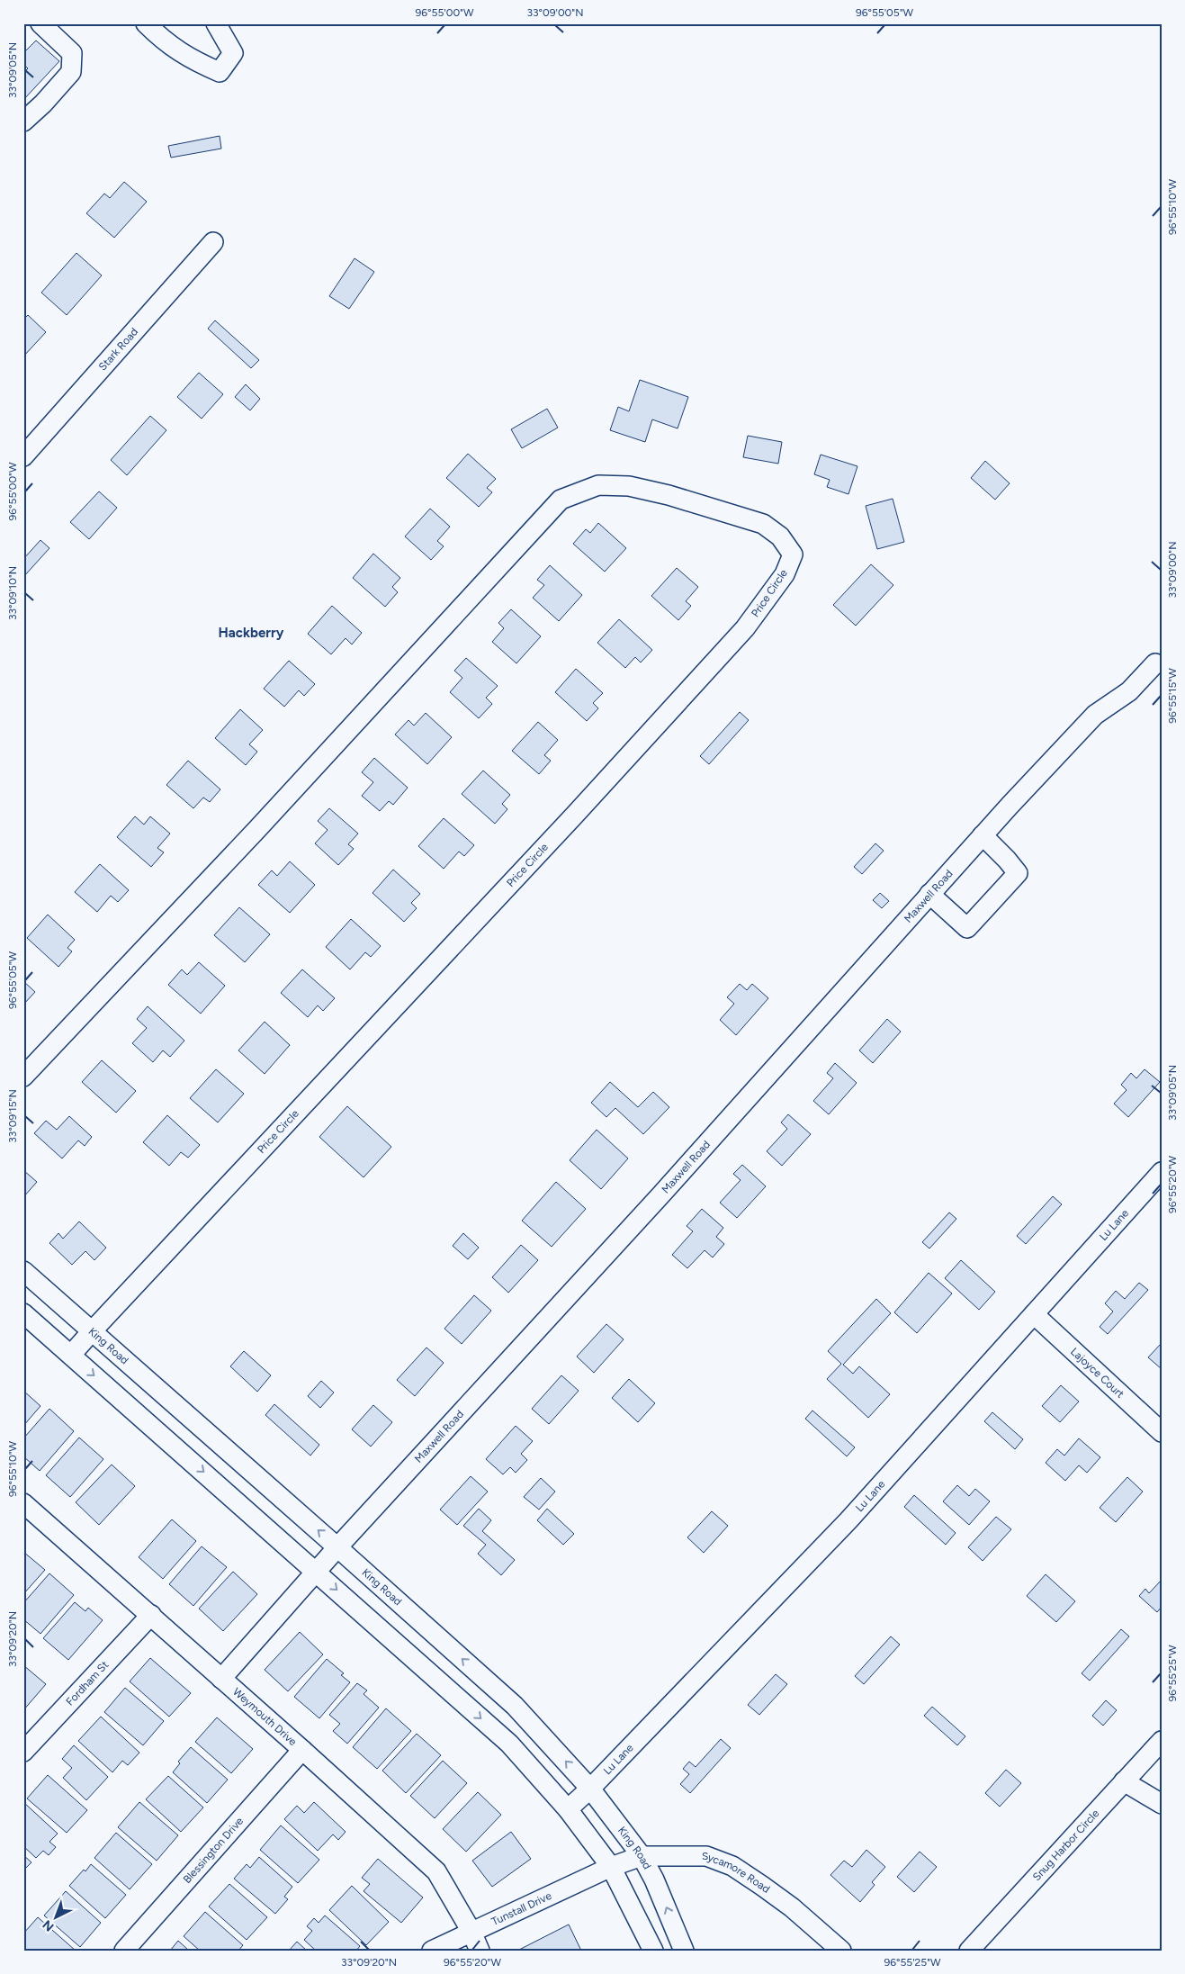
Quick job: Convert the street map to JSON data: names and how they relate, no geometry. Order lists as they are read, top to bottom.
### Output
{
  "streets": {
    "street": [
      "Stark Road",
      "Price Circle",
      "Maxwell Road",
      "Lu Lane",
      "King Road",
      "Lajoyce Court",
      "Fordham St",
      "Weymouth Drive",
      "Snug Harbor Circle",
      "Blessington Drive",
      "Sycamore Road",
      "Tunstall Drive"
    ]
  },
  "crossings": [
    ["Price Circle", "King Road"],
    ["Maxwell Road", "King Road"],
    ["Maxwell Road", "Weymouth Drive"],
    ["Lu Lane", "King Road"],
    ["Lu Lane", "Lajoyce Court"],
    ["King Road", "Sycamore Road"],
    ["Fordham St", "Weymouth Drive"],
    ["Weymouth Drive", "Blessington Drive"],
    ["Weymouth Drive", "Tunstall Drive"],
    ["Sycamore Road", "Tunstall Drive"]
  ],
  "districts": ["Hackberry"],
  "north": "bottom left",
  "coordinates": [
    "96°55'00\"W",
    "33°09'00\"N",
    "96°55'05\"W",
    "33°09'05\"N",
    "96°55'10\"W",
    "33°09'10\"N",
    "96°55'15\"W",
    "33°09'15\"N",
    "96°55'20\"W",
    "33°09'20\"N",
    "96°55'25\"W"
  ]
}
